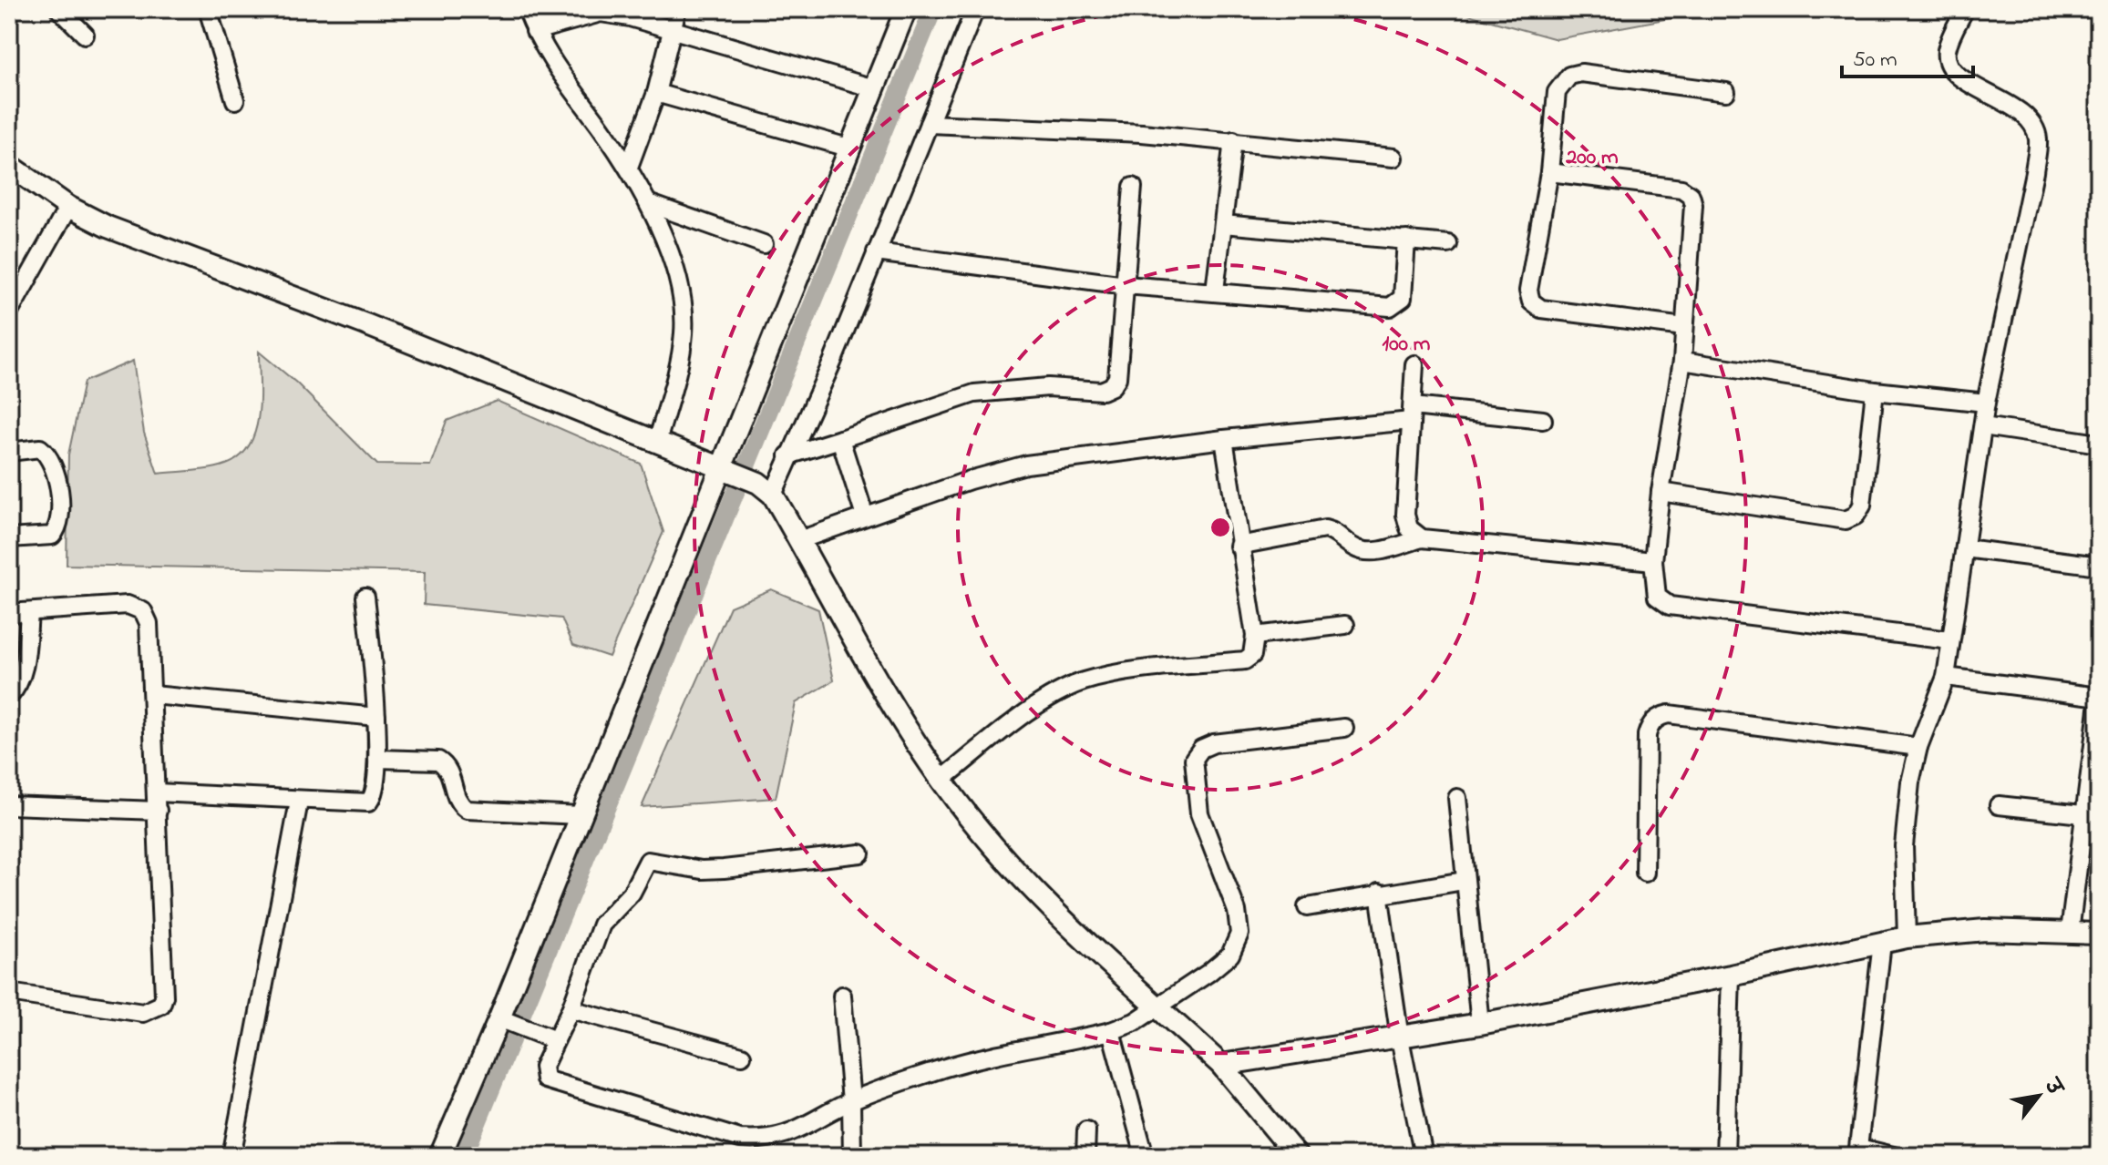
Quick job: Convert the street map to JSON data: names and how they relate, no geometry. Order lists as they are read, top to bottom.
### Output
{
  "scale_bar": "50 m",
  "north": "top right",
  "rings": ["200 m", "100 m"]
}
